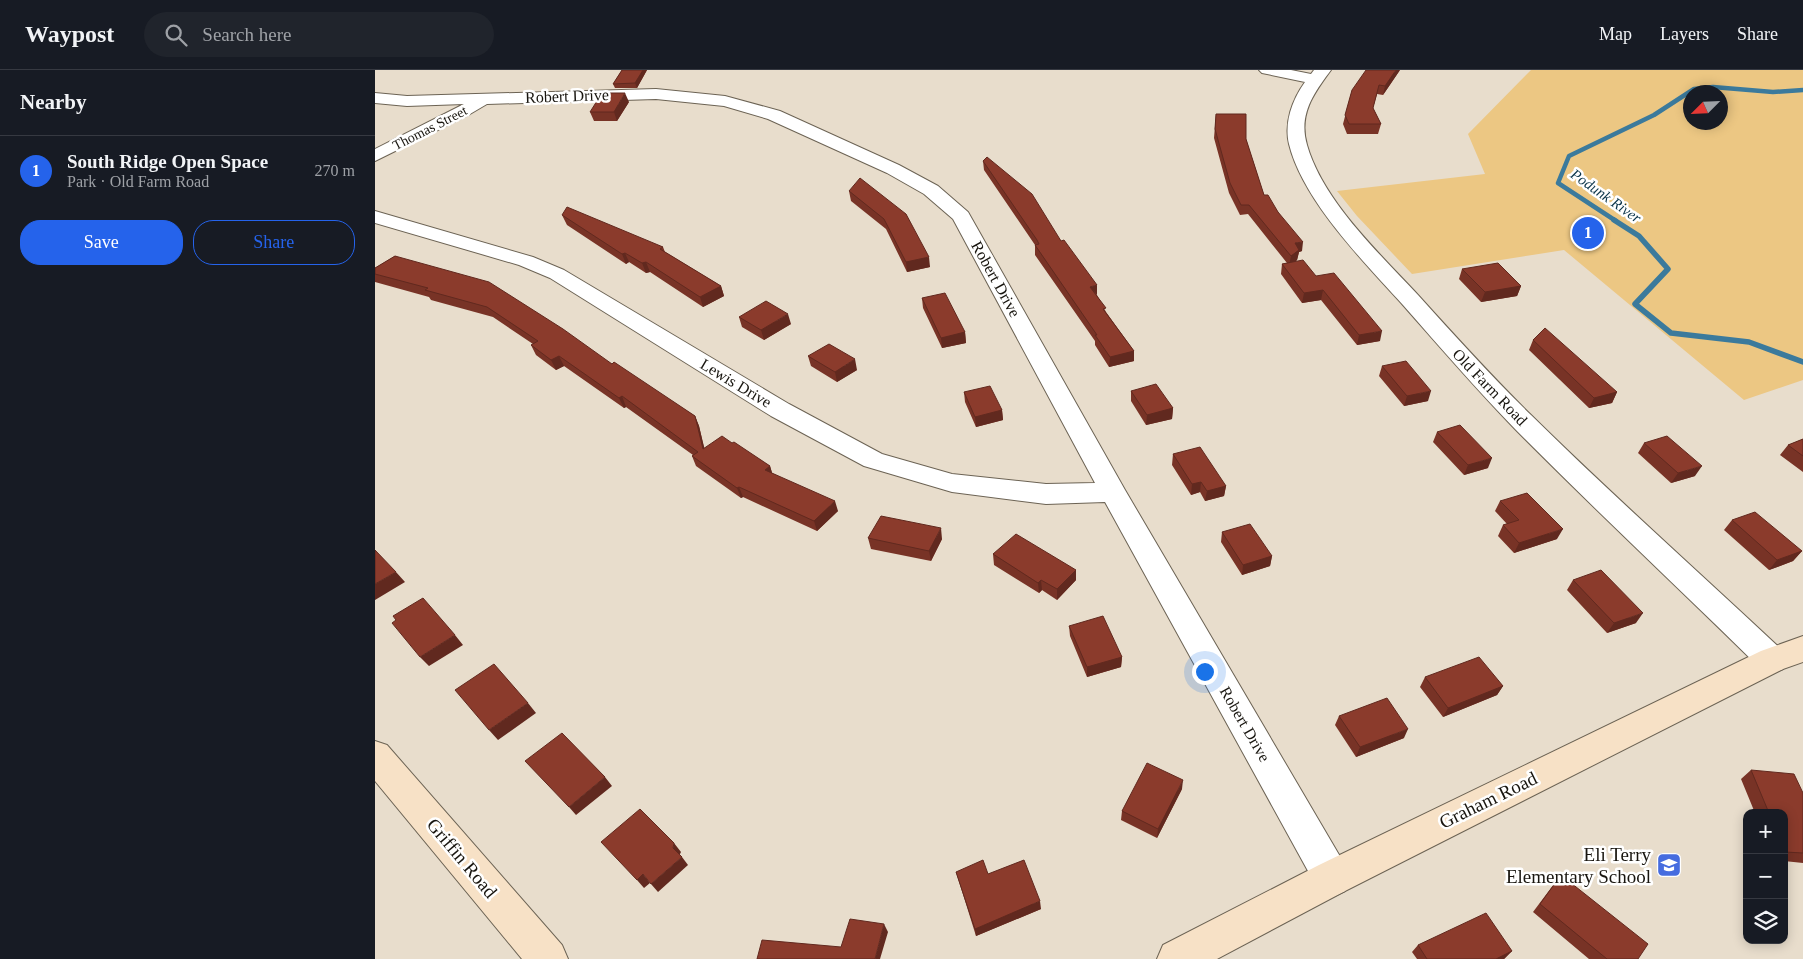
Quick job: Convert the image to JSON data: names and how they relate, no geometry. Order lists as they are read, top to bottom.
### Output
{
  "streets": {
    "street": [
      "Robert Drive",
      "Thomas Street",
      "Lewis Drive",
      "Old Farm Road",
      "Graham Road",
      "Griffin Road"
    ]
  },
  "crossings": [
    ["Robert Drive", "Thomas Street"],
    ["Robert Drive", "Lewis Drive"],
    ["Robert Drive", "Graham Road"],
    ["Old Farm Road", "Graham Road"]
  ],
  "water": ["Podunk River"],
  "places": {
    "school or university": ["Eli Terry Elementary School"]
  },
  "north": "bottom left",
  "page": {
    "header": "Waypost",
    "search": "Search here",
    "nav": ["Map", "Layers", "Share"],
    "heading": "Nearby",
    "list": [
      {
        "mark": "1",
        "name": "South Ridge Open Space",
        "note": "Park · Old Farm Road",
        "value": "270 m"
      }
    ],
    "buttons": ["Save", "Share"],
    "pins": "1",
    "map_buttons": ["+", "−"]
  }
}
